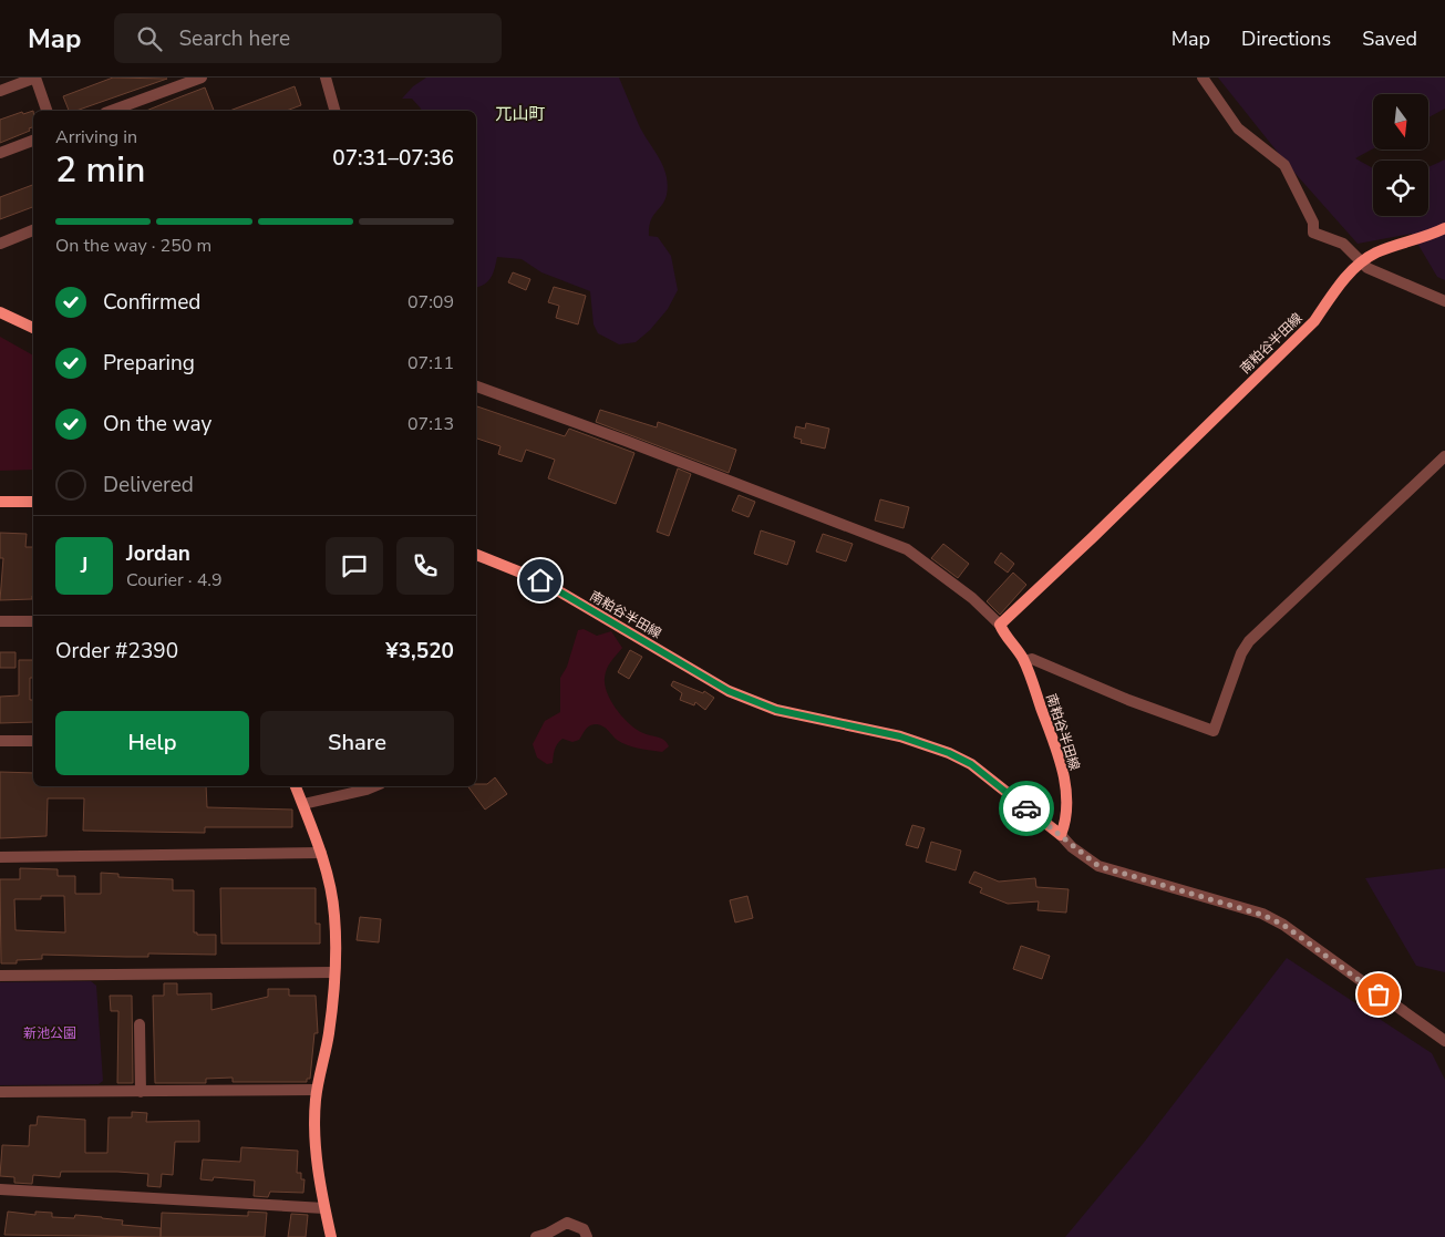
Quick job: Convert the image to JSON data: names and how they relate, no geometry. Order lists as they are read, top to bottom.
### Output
{
  "streets": {
    "main road": ["南粕谷半田線"]
  },
  "districts": ["兀山町"],
  "parks": ["新池公園"],
  "north": "bottom",
  "page": {
    "header": "Map",
    "search": "Search here",
    "nav": ["Map", "Directions", "Saved"],
    "heading": ["2 min", "Arriving in", "07:31–07:36"],
    "panel": [
      "Jordan",
      "Courier · 4.9",
      "Order #2390",
      "¥3,520"
    ],
    "bar": "On the way · 250 m",
    "list": [
      ["Confirmed", "07:09"],
      ["Preparing", "07:11"],
      ["On the way", "07:13"],
      "Delivered"
    ],
    "round": "J",
    "buttons": ["Help", "Share"]
  }
}
